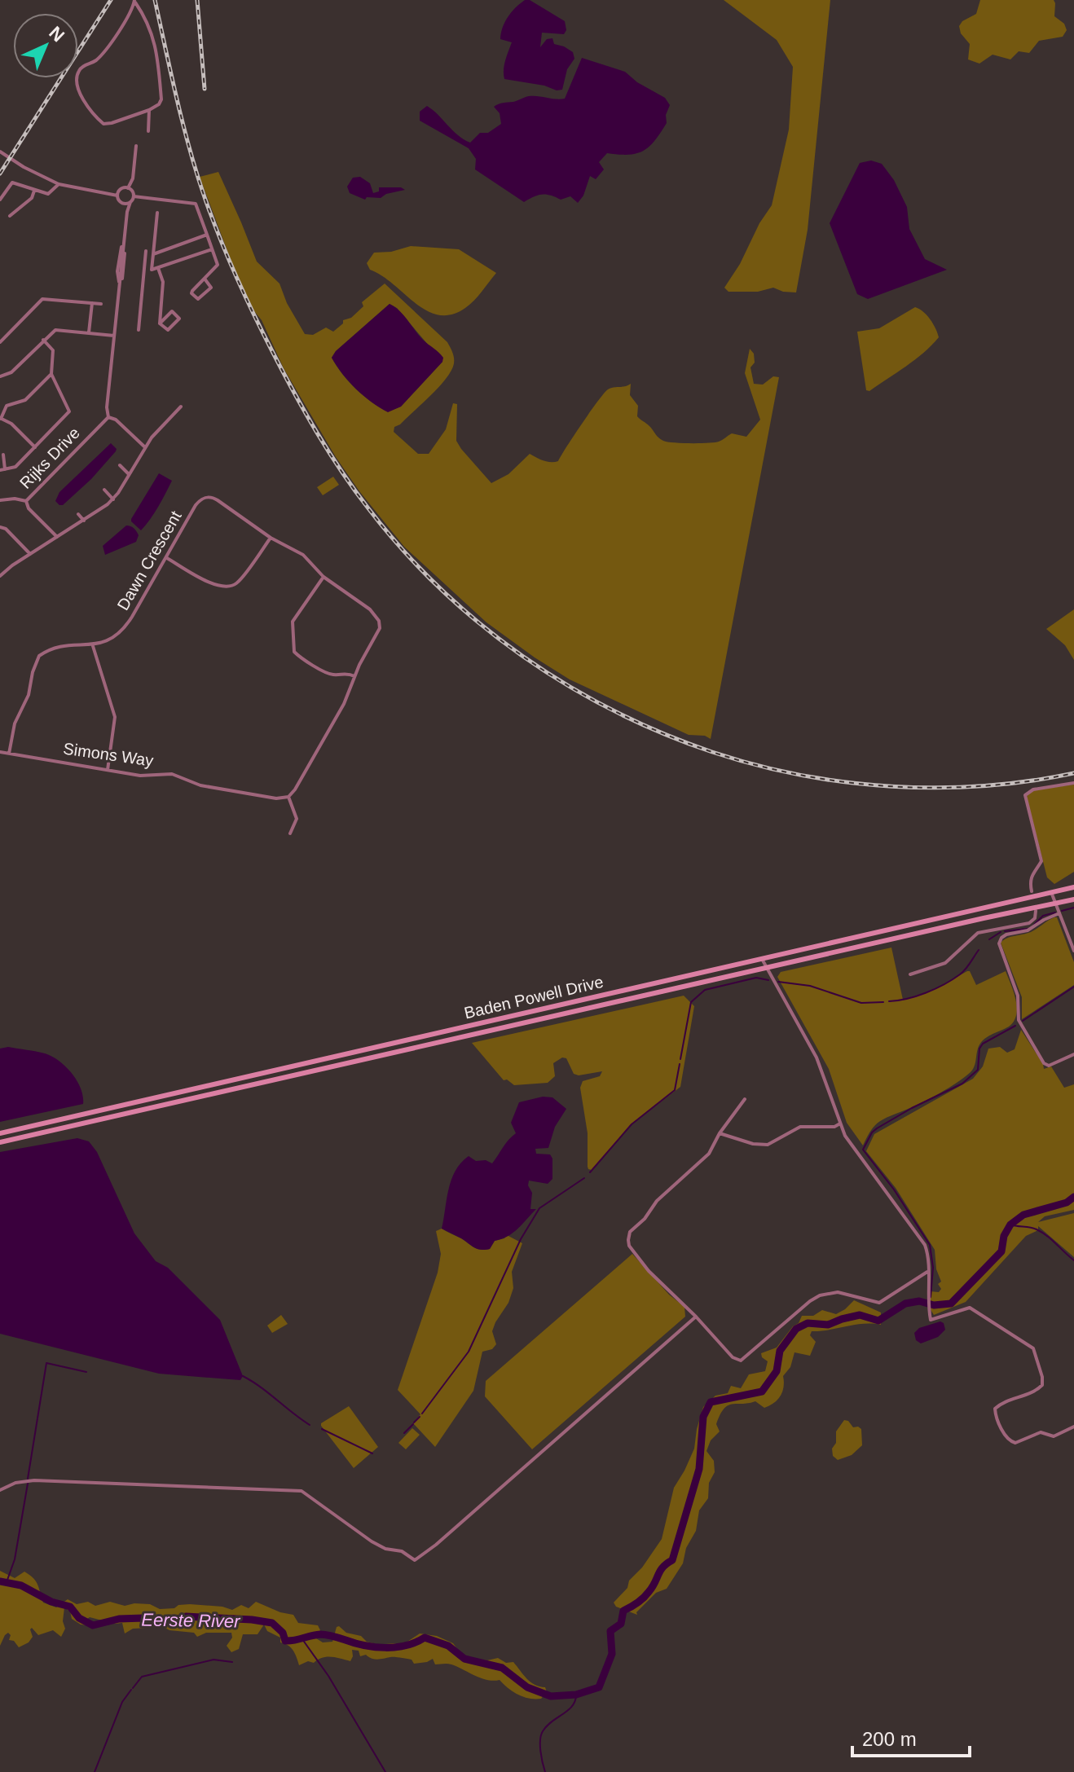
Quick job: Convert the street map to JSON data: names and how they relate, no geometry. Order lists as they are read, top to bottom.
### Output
{
  "streets": {
    "main road": ["Baden Powell Drive"],
    "street": ["Rijks Drive", "Dawn Crescent", "Simons Way"]
  },
  "crossings": [
    ["Dawn Crescent", "Simons Way"]
  ],
  "water": ["Eerste River"],
  "scale_bar": "200 m",
  "north": "top right"
}
